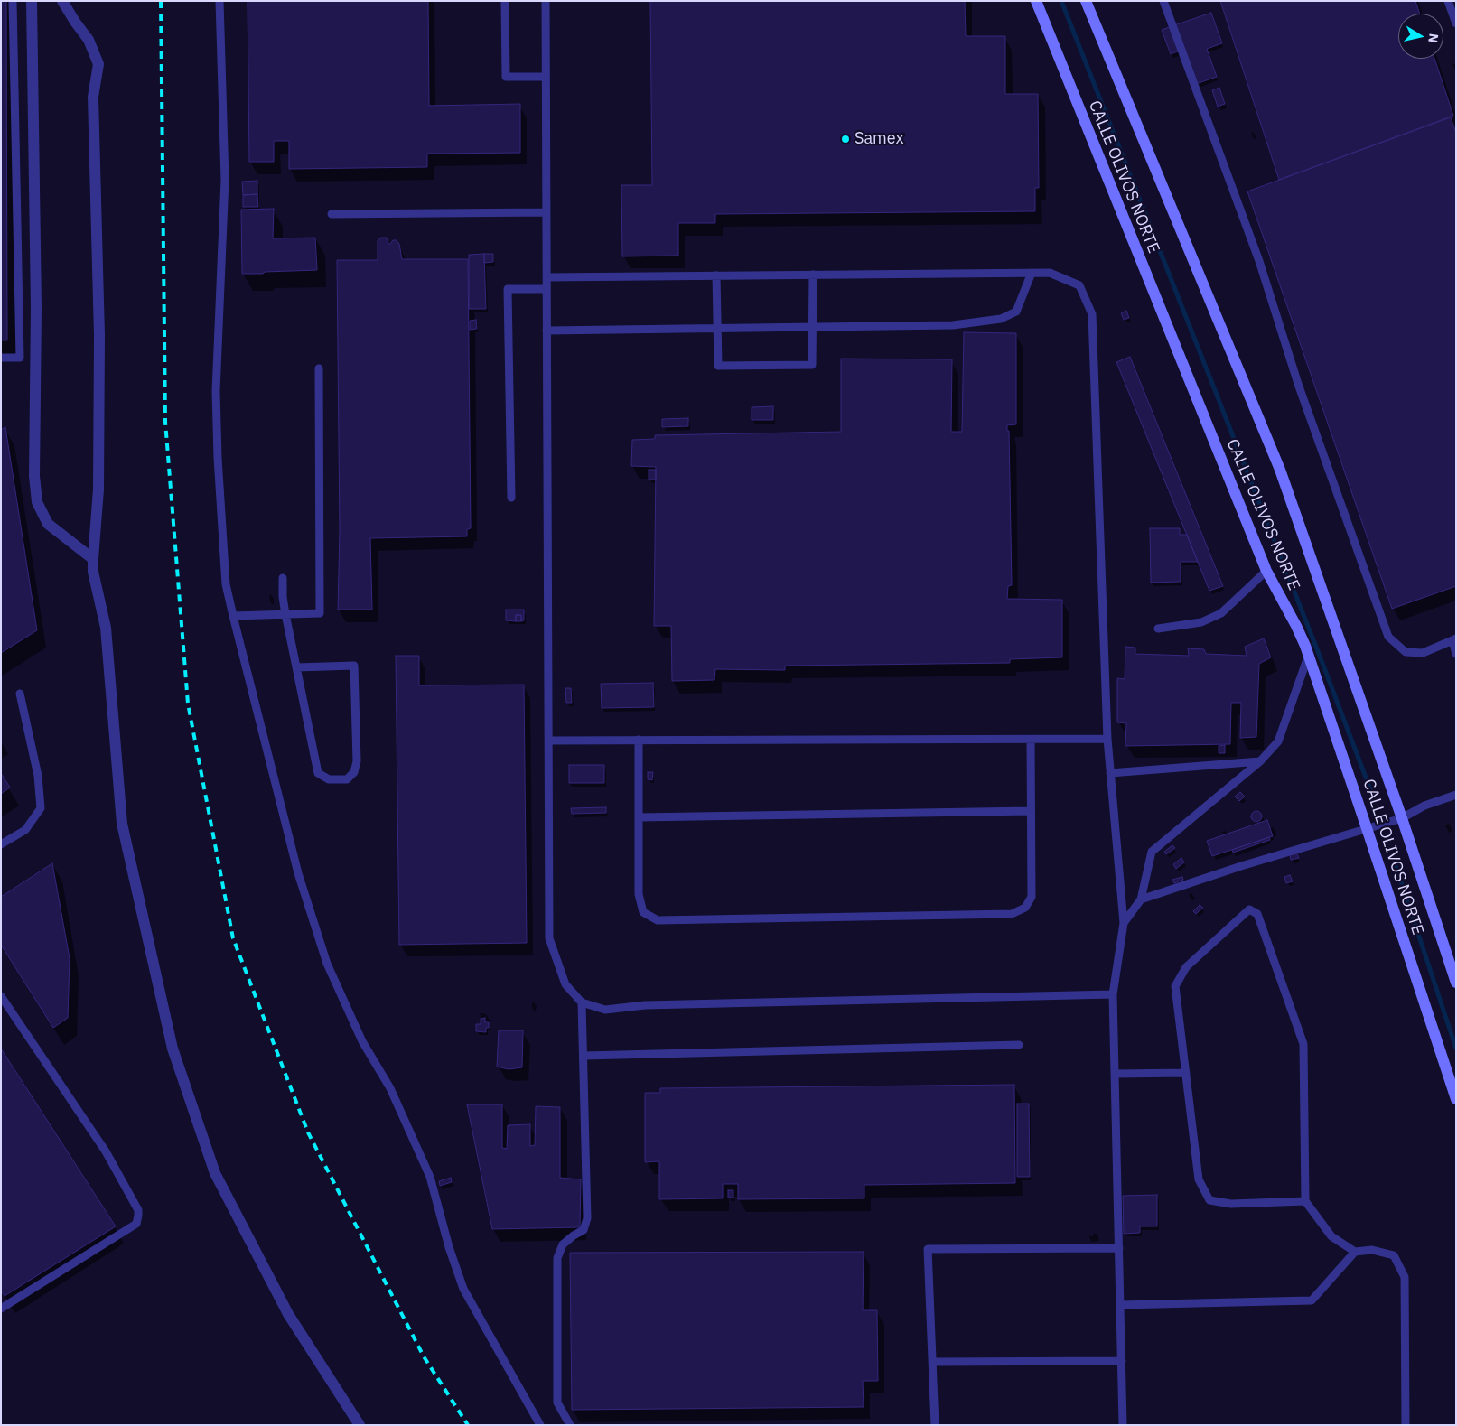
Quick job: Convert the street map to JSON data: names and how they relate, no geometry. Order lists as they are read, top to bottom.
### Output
{
  "streets": {
    "main road": ["CALLE OLIVOS NORTE"]
  },
  "places": ["Samex"],
  "north": "right"
}
